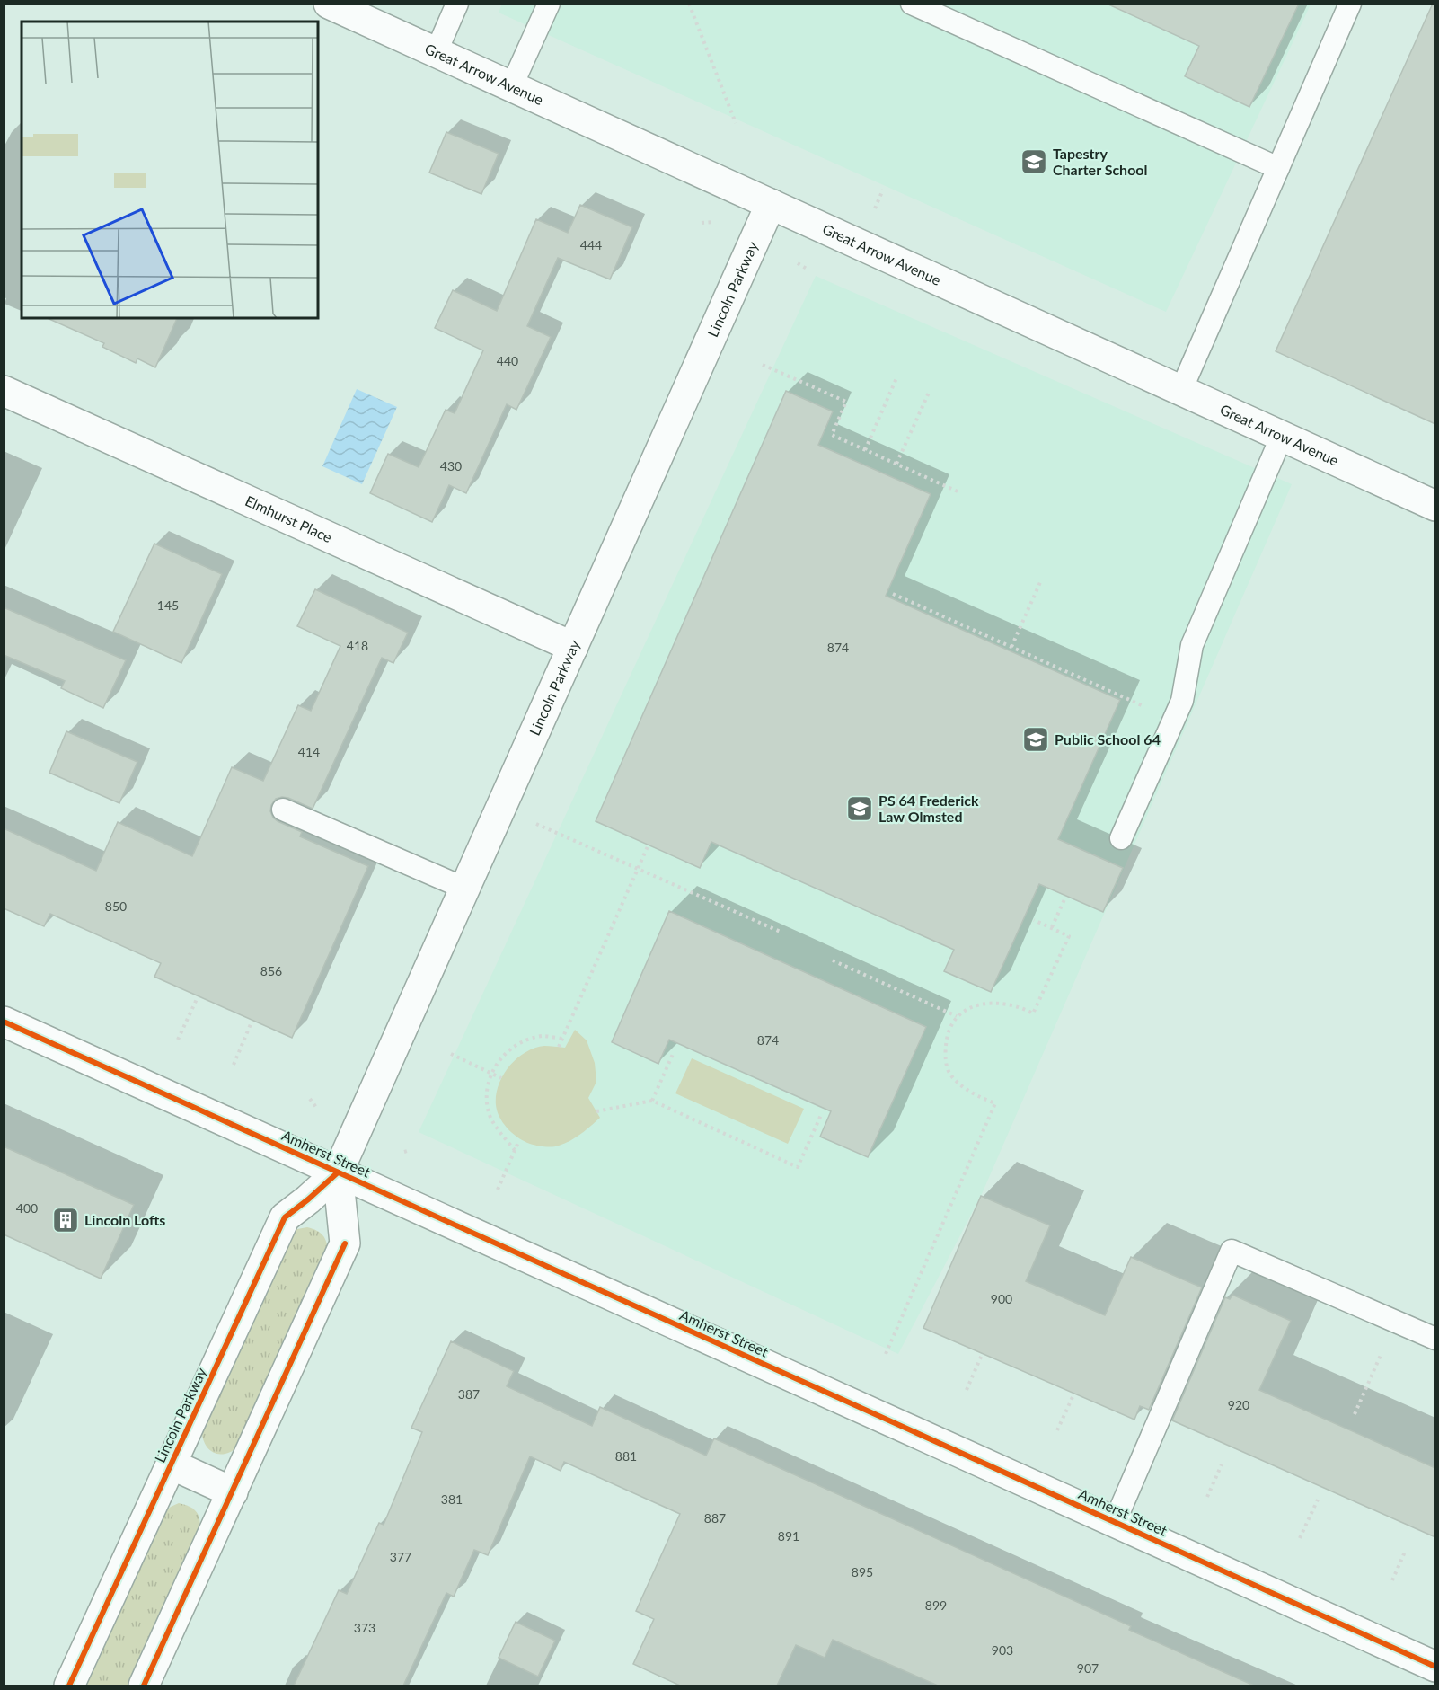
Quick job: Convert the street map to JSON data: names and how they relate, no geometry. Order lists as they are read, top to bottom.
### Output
{
  "streets": {
    "street": [
      "Great Arrow Avenue",
      "Lincoln Parkway",
      "Elmhurst Place",
      "Amherst Street"
    ]
  },
  "crossings": [
    ["Great Arrow Avenue", "Lincoln Parkway"],
    ["Lincoln Parkway", "Elmhurst Place"],
    ["Lincoln Parkway", "Amherst Street"]
  ],
  "places": {
    "school or university": ["Tapestry Charter School", "Public School 64", "PS 64 Frederick Law Olmsted"],
    "building": ["Lincoln Lofts"]
  },
  "house_numbers": [
    "444",
    "440",
    "430",
    "145",
    "418",
    "874",
    "414",
    "850",
    "856",
    "874",
    "400",
    "900",
    "387",
    "920",
    "881",
    "381",
    "887",
    "891",
    "377",
    "895",
    "899",
    "373",
    "903",
    "907"
  ]
}
